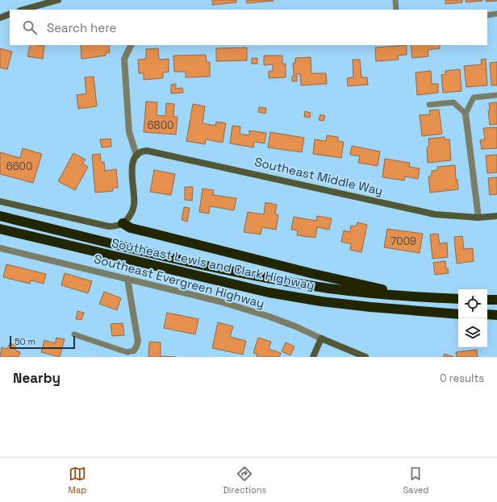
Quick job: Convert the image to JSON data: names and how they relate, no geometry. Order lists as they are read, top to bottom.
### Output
{
  "streets": {
    "highway": ["Southeast Lewis and Clark Highway"],
    "street": ["Southeast Middle Way", "Southeast Evergreen Highway"]
  },
  "house_numbers": ["6800", "6600", "7009"],
  "scale_bar": "50 m",
  "page": {
    "search": "Search here",
    "scale": "50 m",
    "heading": ["Nearby", "0 results"],
    "nav": ["Map", "Directions", "Saved"]
  }
}
